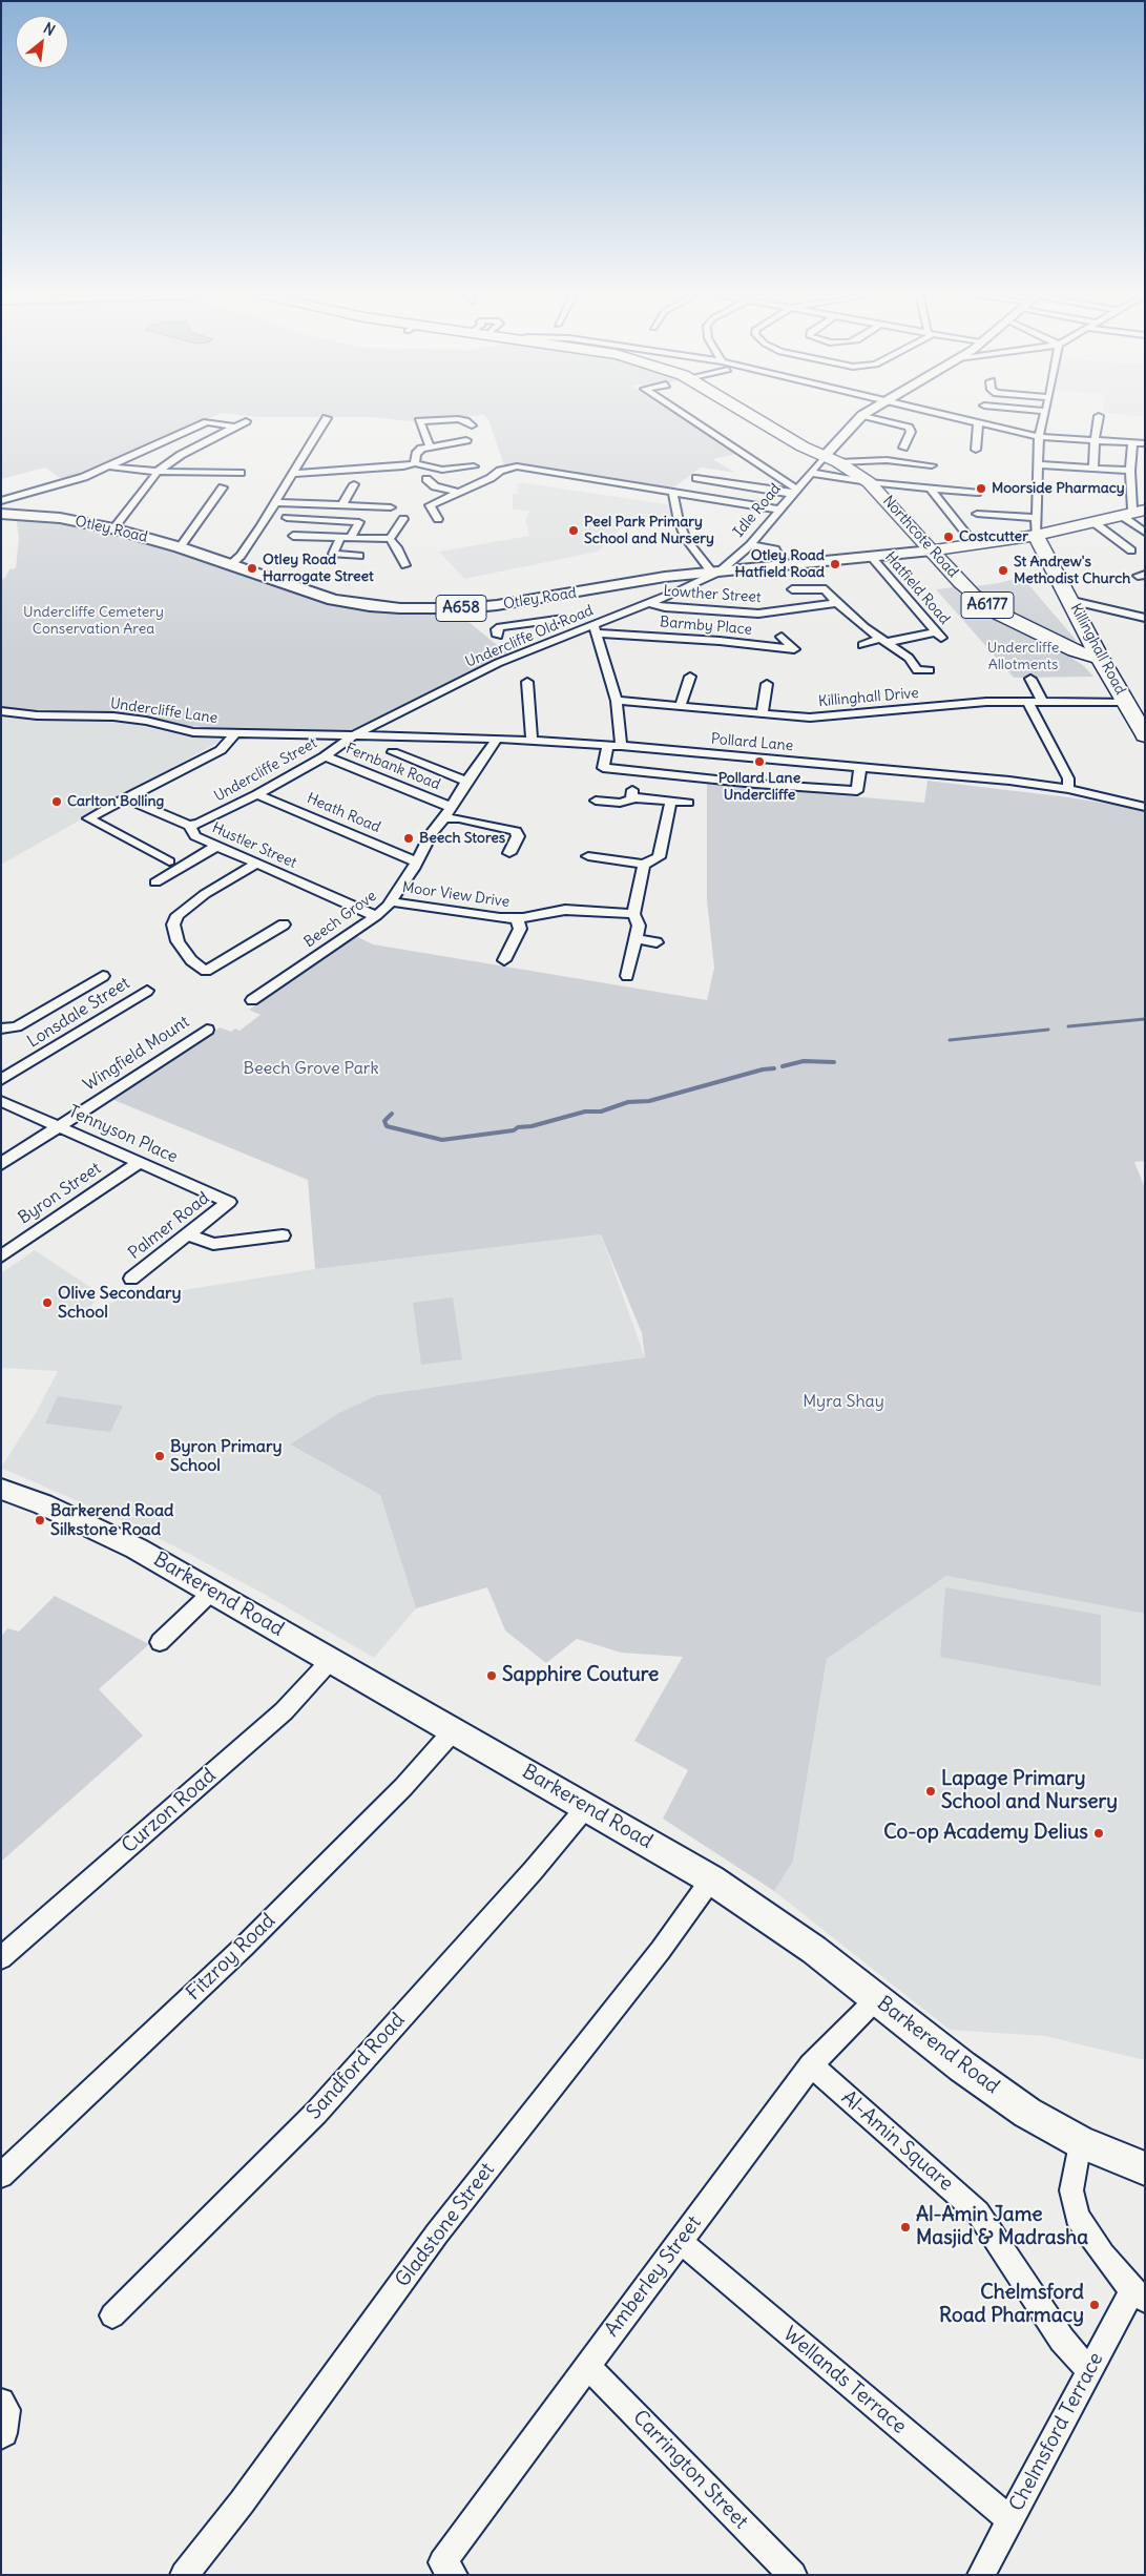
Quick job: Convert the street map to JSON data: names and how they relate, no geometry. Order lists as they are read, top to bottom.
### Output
{
  "streets": {
    "highway": [
      "Northcote Road",
      "A6177",
      "A658",
      "Killinghall Road"
    ],
    "main road": ["Otley Road"],
    "street": [
      "Idle Road",
      "Hatfield Road",
      "Lowther Street",
      "Barmby Place",
      "Undercliffe Old Road",
      "Killinghall Drive",
      "Undercliffe Lane",
      "Pollard Lane",
      "Fernbank Road",
      "Undercliffe Street",
      "Heath Road",
      "Hustler Street",
      "Moor View Drive",
      "Beech Grove",
      "Lonsdale Street",
      "Wingfield Mount",
      "Tennyson Place",
      "Byron Street",
      "Palmer Road",
      "Barkerend Road",
      "Curzon Road",
      "Fitzroy Road",
      "Sandford Road",
      "Al-Amin Square",
      "Gladstone Street",
      "Amberley Street",
      "Wellands Terrace",
      "Chelmsford Terrace",
      "Carrington Street"
    ]
  },
  "crossings": [
    ["Idle Road", "Otley Road"],
    ["Idle Road", "Northcote Road"],
    ["Idle Road", "A6177"],
    ["Idle Road", "Undercliffe Old Road"],
    ["Otley Road", "Northcote Road"],
    ["Otley Road", "Hatfield Road"],
    ["Otley Road", "A658"],
    ["Otley Road", "Undercliffe Old Road"],
    ["Northcote Road", "A6177"],
    ["Northcote Road", "A658"],
    ["Northcote Road", "Killinghall Road"],
    ["Lowther Street", "Undercliffe Old Road"],
    ["A658", "Killinghall Road"],
    ["Barmby Place", "Undercliffe Old Road"],
    ["Undercliffe Old Road", "Undercliffe Lane"],
    ["Undercliffe Old Road", "Pollard Lane"],
    ["Undercliffe Old Road", "Undercliffe Street"],
    ["Killinghall Road", "Killinghall Drive"],
    ["Undercliffe Lane", "Pollard Lane"],
    ["Undercliffe Lane", "Undercliffe Street"],
    ["Pollard Lane", "Undercliffe Street"],
    ["Pollard Lane", "Beech Grove"],
    ["Fernbank Road", "Undercliffe Street"],
    ["Fernbank Road", "Beech Grove"],
    ["Undercliffe Street", "Heath Road"],
    ["Undercliffe Street", "Hustler Street"],
    ["Heath Road", "Beech Grove"],
    ["Hustler Street", "Beech Grove"],
    ["Moor View Drive", "Beech Grove"],
    ["Wingfield Mount", "Tennyson Place"],
    ["Tennyson Place", "Byron Street"],
    ["Tennyson Place", "Palmer Road"],
    ["Barkerend Road", "Curzon Road"],
    ["Barkerend Road", "Fitzroy Road"],
    ["Barkerend Road", "Sandford Road"],
    ["Barkerend Road", "Gladstone Street"],
    ["Barkerend Road", "Amberley Street"],
    ["Al-Amin Square", "Amberley Street"],
    ["Al-Amin Square", "Chelmsford Terrace"],
    ["Amberley Street", "Wellands Terrace"],
    ["Amberley Street", "Carrington Street"],
    ["Wellands Terrace", "Chelmsford Terrace"]
  ],
  "parks": [
    "Undercliffe Cemetery Conservation Area",
    "Undercliffe Allotments",
    "Beech Grove Park",
    "Myra Shay"
  ],
  "places": [
    "Moorside Pharmacy",
    "Peel Park Primary School and Nursery",
    "Costcutter",
    "Otley Road Hatfield Road",
    "Otley Road Harrogate Street",
    "St Andrew's Methodist Church",
    "Pollard Lane Undercliffe",
    "Carlton Bolling",
    "Beech Stores",
    "Olive Secondary School",
    "Byron Primary School",
    "Barkerend Road Silkstone Road",
    "Sapphire Couture",
    "Lapage Primary School and Nursery",
    "Co-op Academy Delius",
    "Al-Amin Jame Masjid & Madrasha",
    "Chelmsford Road Pharmacy"
  ],
  "north": "top right"
}
